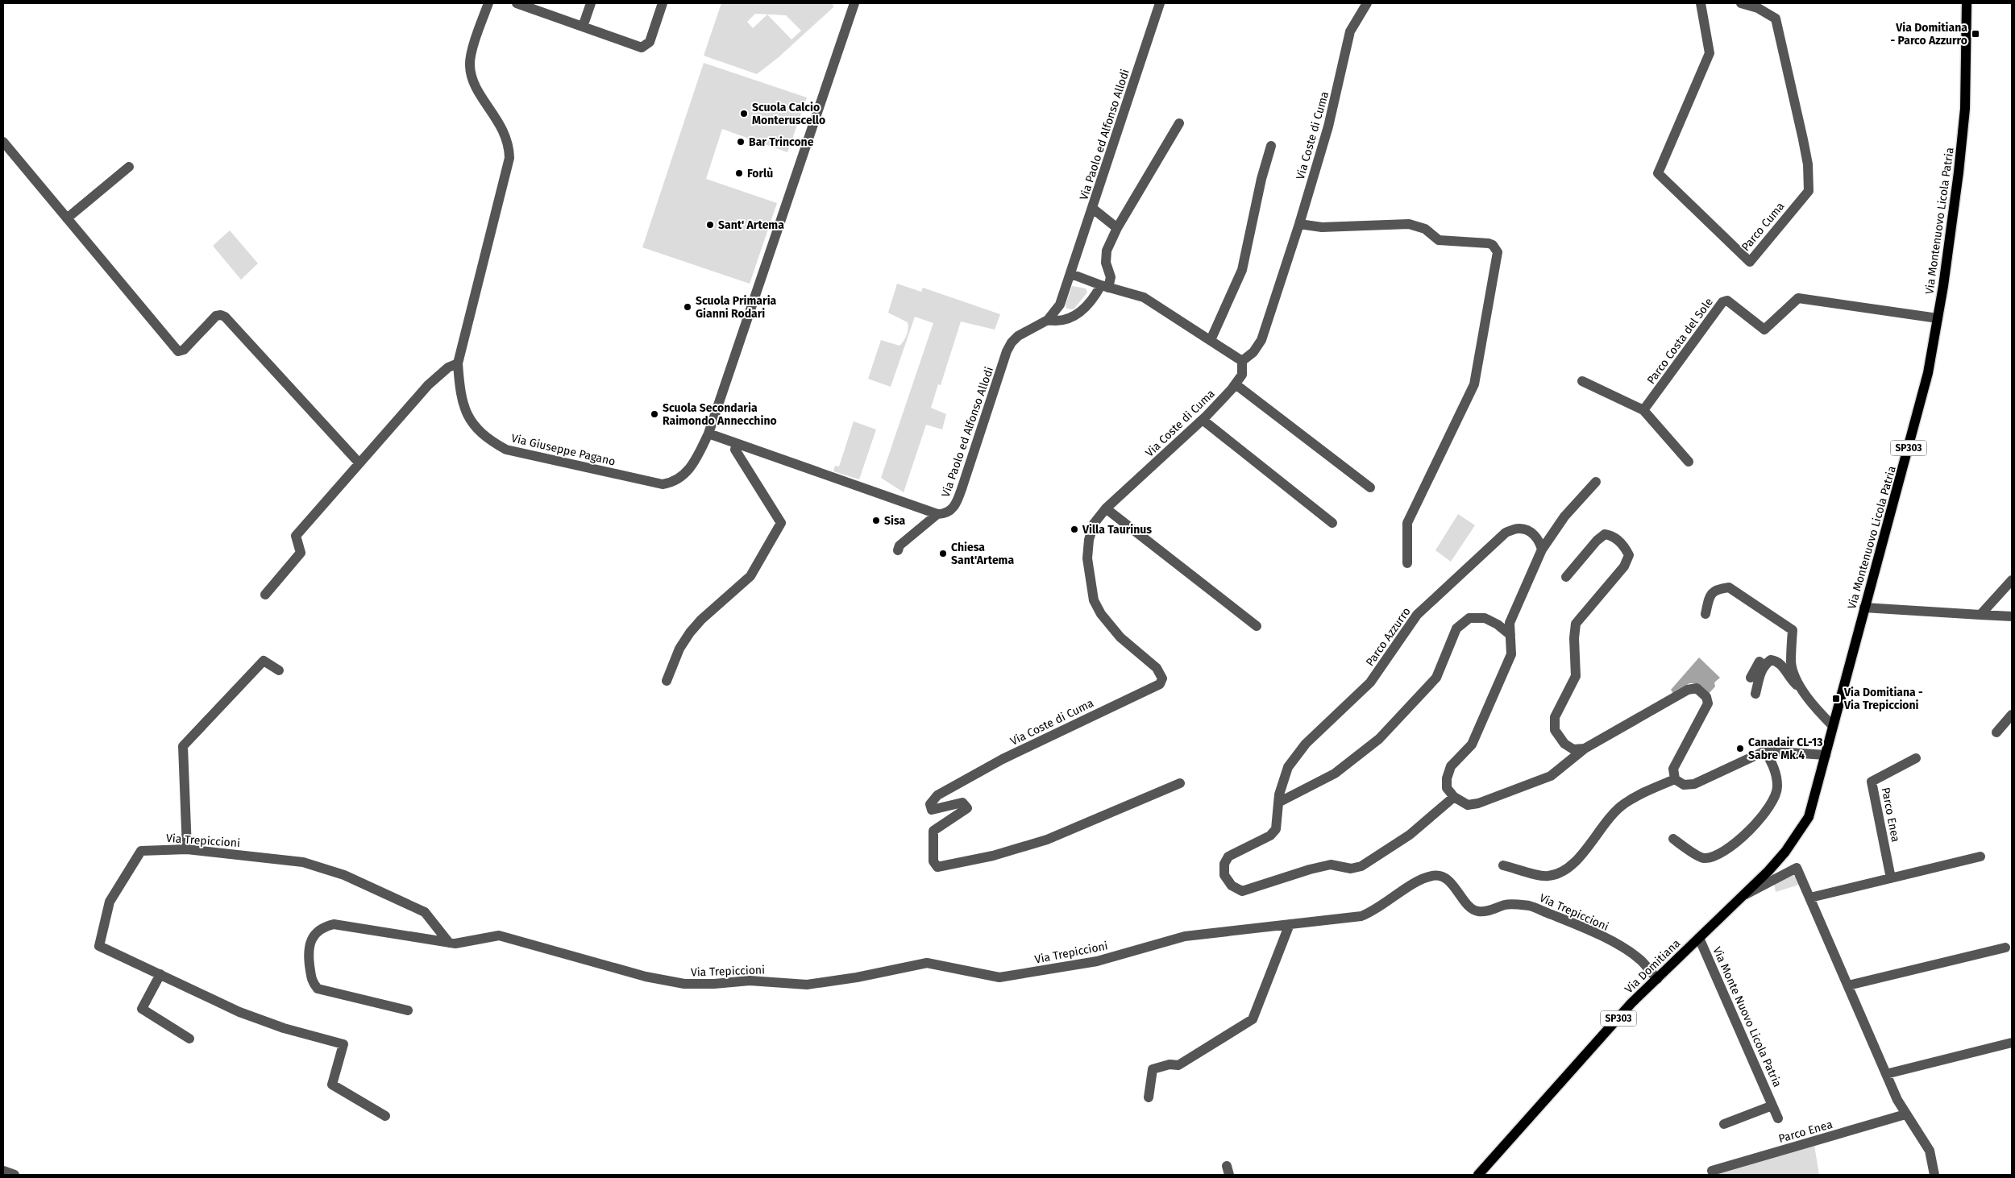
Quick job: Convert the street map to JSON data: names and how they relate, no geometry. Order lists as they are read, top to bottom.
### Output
{
  "streets": {
    "main road": ["Via Montenuovo Licola Patria", "SP303", "Via Domitiana"],
    "street": [
      "Via Paolo ed Alfonso Allodi",
      "Via Coste di Cuma",
      "Parco Cuma",
      "Parco Costa del Sole",
      "Via Giuseppe Pagano",
      "Parco Azzurro",
      "Parco Enea",
      "Via Trepiccioni",
      "Via Monte Nuovo Licola Patria"
    ]
  },
  "crossings": [
    ["Via Montenuovo Licola Patria", "Parco Costa del Sole"],
    ["Via Montenuovo Licola Patria", "Via Domitiana"],
    ["Via Trepiccioni", "Via Domitiana"],
    ["Via Domitiana", "Via Monte Nuovo Licola Patria"]
  ],
  "places": {
    "transit": ["Via Domitiana - Parco Azzurro", "Via Domitiana - Via Trepiccioni"],
    "other": [
      "Scuola Calcio Monteruscello",
      "Bar Trincone",
      "Forlù",
      "Sant' Artema",
      "Scuola Primaria Gianni Rodari",
      "Scuola Secondaria Raimondo Annecchino",
      "Sisa",
      "Villa Taurinus",
      "Chiesa Sant'Artema",
      "Canadair CL-13 Sabre Mk.4"
    ]
  }
}
